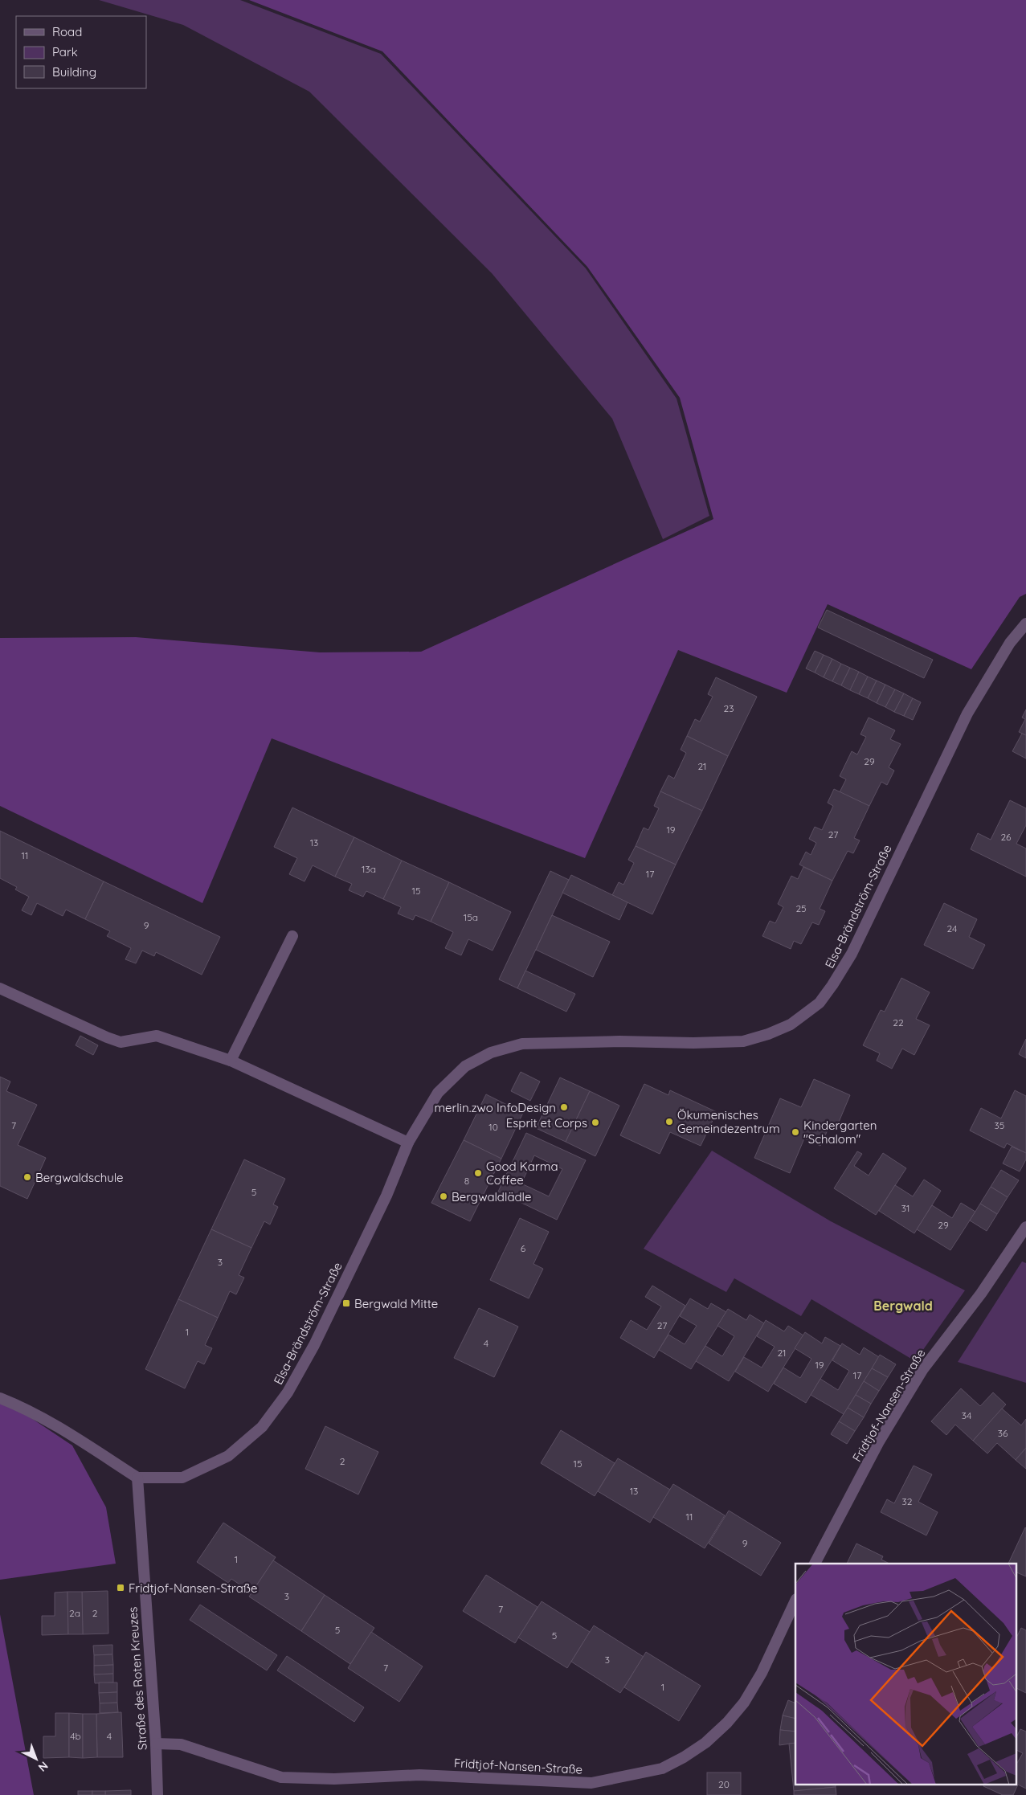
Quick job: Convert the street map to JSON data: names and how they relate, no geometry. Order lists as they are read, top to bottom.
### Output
{
  "streets": {
    "street": ["Elsa-Brändström-Straße", "Fridtjof-Nansen-Straße", "Straße des Roten Kreuzes"]
  },
  "crossings": [
    ["Elsa-Brändström-Straße", "Straße des Roten Kreuzes"],
    ["Fridtjof-Nansen-Straße", "Straße des Roten Kreuzes"]
  ],
  "districts": ["Bergwald"],
  "places": {
    "other": [
      "merlin.zwo InfoDesign",
      "Ökumenisches Gemeindezentrum",
      "Esprit et Corps",
      "Kindergarten \"Schalom\"",
      "Good Karma Coffee",
      "Bergwaldschule",
      "Bergwaldlädle"
    ],
    "transit": ["Bergwald Mitte", "Fridtjof-Nansen-Straße"]
  },
  "house_numbers": [
    "23",
    "29",
    "21",
    "19",
    "27",
    "26",
    "13",
    "11",
    "13a",
    "17",
    "15",
    "25",
    "15a",
    "9",
    "24",
    "22",
    "7",
    "35",
    "10",
    "8",
    "5",
    "31",
    "29",
    "6",
    "3",
    "27",
    "1",
    "4",
    "21",
    "19",
    "17",
    "34",
    "36",
    "2",
    "15",
    "13",
    "32",
    "11",
    "9",
    "1",
    "3",
    "7",
    "2a",
    "2",
    "5",
    "5",
    "3",
    "7",
    "1",
    "4b",
    "4",
    "20"
  ],
  "legend": ["Road", "Park", "Building"],
  "north": "bottom right"
}
